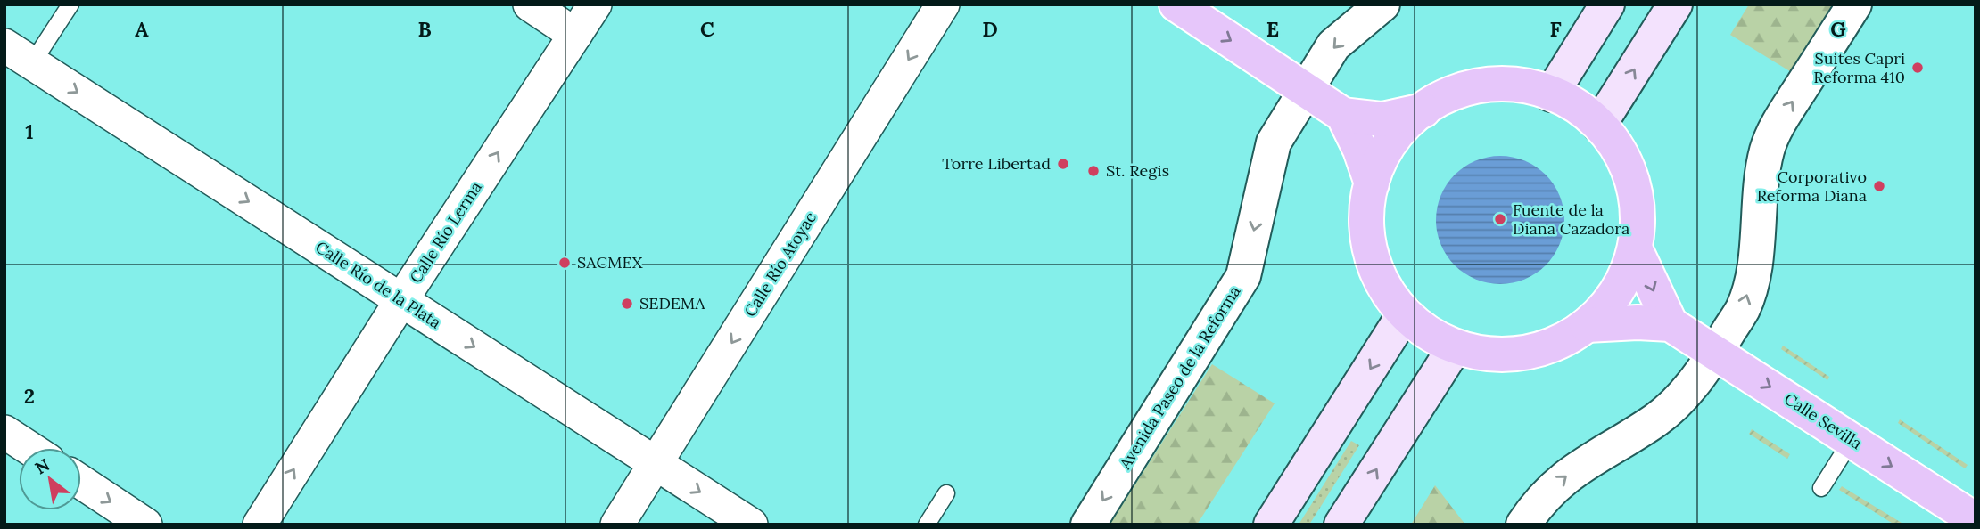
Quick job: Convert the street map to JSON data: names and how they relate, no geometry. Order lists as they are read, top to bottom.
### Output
{
  "streets": {
    "main road": ["Calle Sevilla"],
    "street": [
      "Calle Río Lerma",
      "Calle Río Atoyac",
      "Calle Río de la Plata",
      "Avenida Paseo de la Reforma"
    ]
  },
  "crossings": [
    ["Calle Río Lerma", "Calle Río de la Plata"],
    ["Calle Río Atoyac", "Calle Río de la Plata"]
  ],
  "one_way": [
    "Calle Río Lerma",
    "Calle Río Atoyac",
    "Calle Río de la Plata",
    "Avenida Paseo de la Reforma",
    "Calle Sevilla"
  ],
  "places": [
    "Suites Capri Reforma 410",
    "Torre Libertad",
    "St. Regis",
    "Corporativo Reforma Diana",
    "Fuente de la Diana Cazadora",
    "SACMEX",
    "SEDEMA"
  ],
  "north": "top left",
  "grid": {
    "columns": [
      "A",
      "B",
      "C",
      "D",
      "E",
      "F",
      "G"
    ],
    "rows": ["1", "2"]
  }
}
